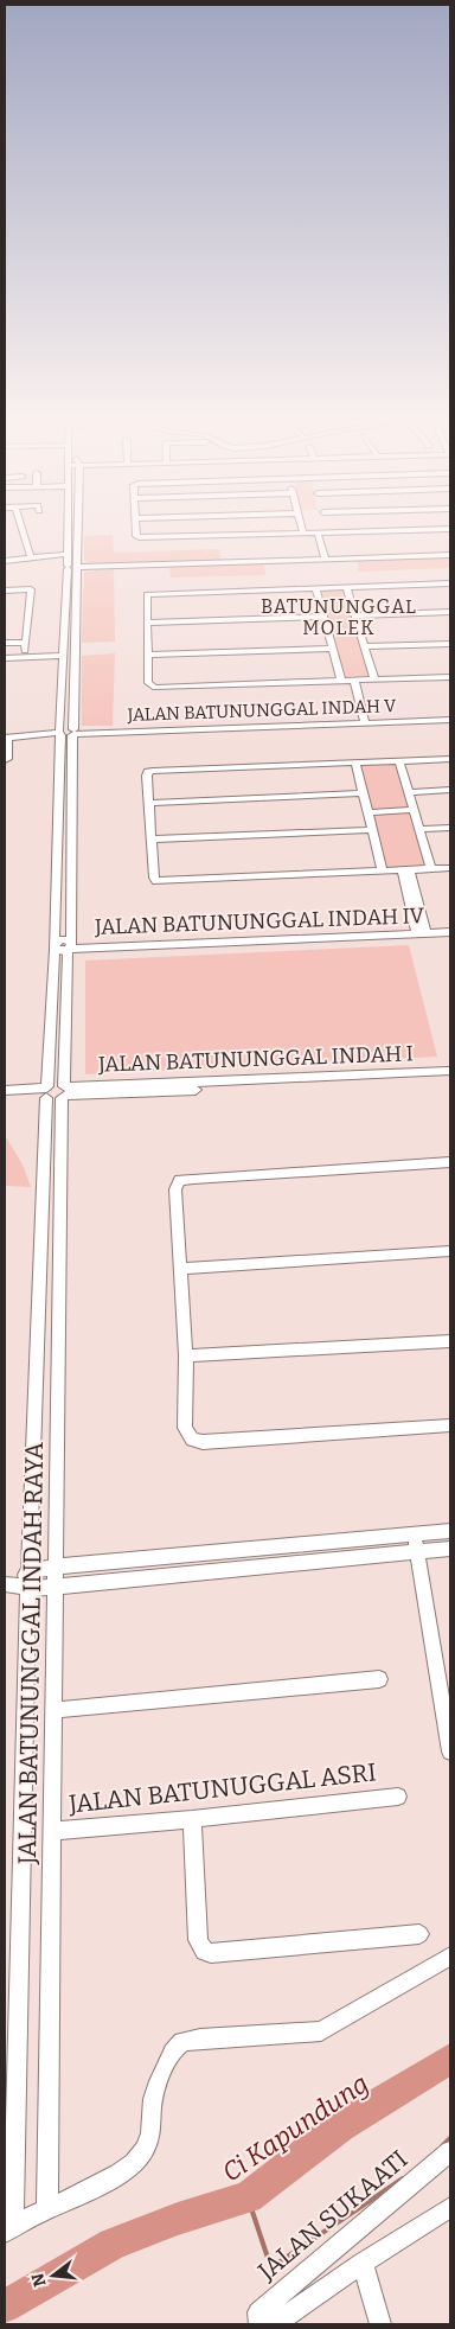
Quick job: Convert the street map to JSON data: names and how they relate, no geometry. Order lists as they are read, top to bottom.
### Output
{
  "streets": {
    "street": [
      "JALAN BATUNUNGGAL INDAH V",
      "JALAN BATUNUNGGAL INDAH IV",
      "JALAN BATUNUNGGAL INDAH I",
      "JALAN BATUNUNGGAL INDAH RAYA",
      "JALAN BATUNUGGAL ASRI",
      "JALAN SUKAATI"
    ]
  },
  "crossings": [
    ["JALAN BATUNUNGGAL INDAH V", "JALAN BATUNUNGGAL INDAH RAYA"],
    ["JALAN BATUNUNGGAL INDAH IV", "JALAN BATUNUNGGAL INDAH RAYA"],
    ["JALAN BATUNUNGGAL INDAH I", "JALAN BATUNUNGGAL INDAH RAYA"],
    ["JALAN BATUNUNGGAL INDAH RAYA", "JALAN BATUNUGGAL ASRI"]
  ],
  "districts": ["BATUNUNGGAL MOLEK"],
  "water": ["Ci Kapundung"],
  "north": "left"
}
